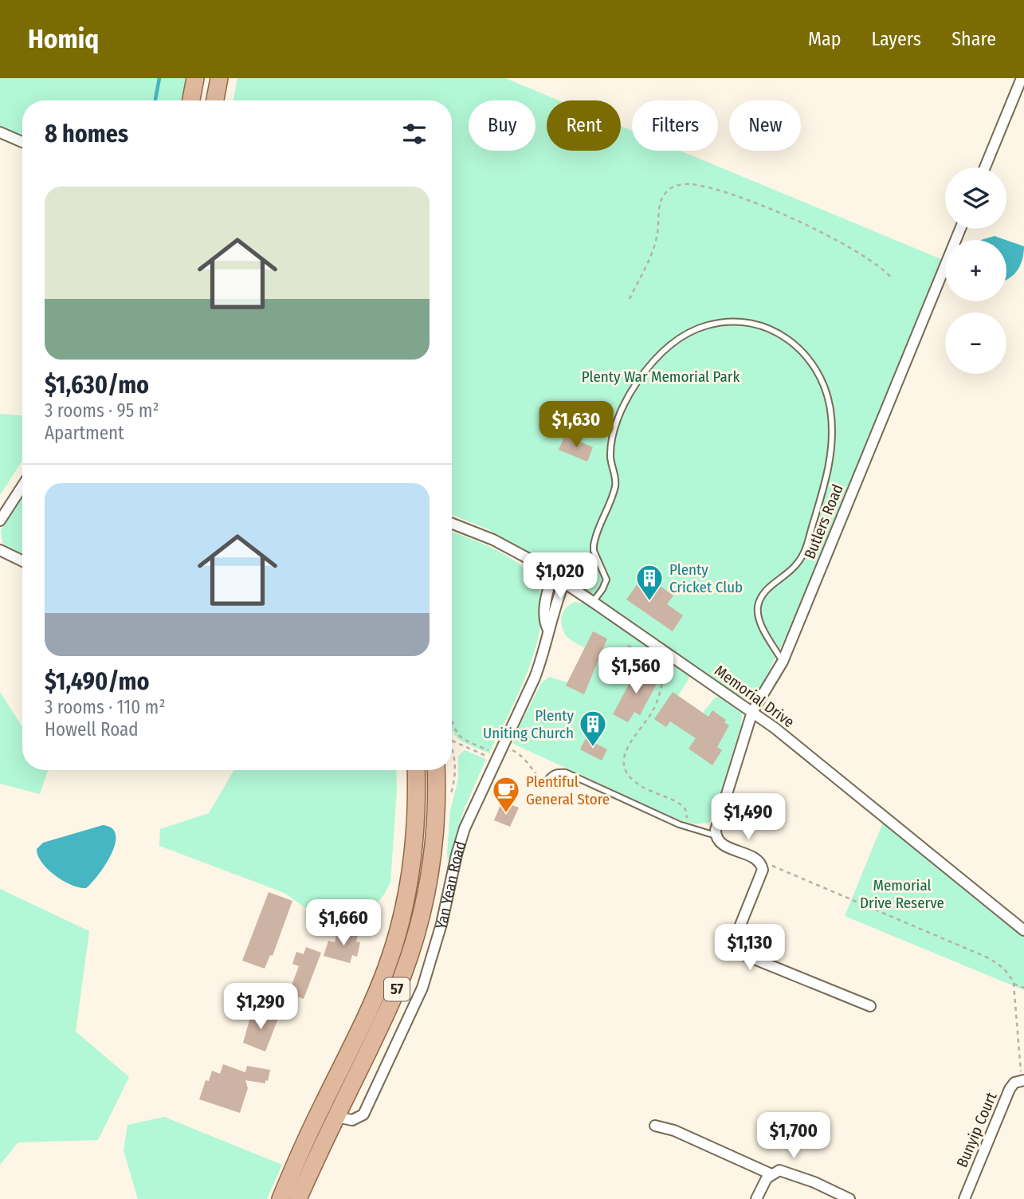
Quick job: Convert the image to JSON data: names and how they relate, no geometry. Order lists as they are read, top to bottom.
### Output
{
  "streets": {
    "main road": ["Yan Yean Road", "57"],
    "street": ["Butlers Road", "Memorial Drive", "Bunyip Court"]
  },
  "crossings": [
    ["Butlers Road", "Memorial Drive"],
    ["Memorial Drive", "Yan Yean Road"]
  ],
  "parks": ["Plenty War Memorial Park", "Memorial Drive Reserve"],
  "places": {
    "building": ["Plenty Cricket Club", "Plenty Uniting Church"],
    "cafe": ["Plentiful General Store"]
  },
  "page": {
    "header": "Homiq",
    "nav": ["Map", "Layers", "Share"],
    "chip": [
      "Buy",
      "Rent",
      "Filters",
      "New"
    ],
    "heading": "8 homes",
    "map_buttons": ["+", "−"],
    "list": [
      {
        "name": "$1,630/mo",
        "note": "3 rooms · 95 m² · Apartment"
      },
      {
        "name": "$1,490/mo",
        "note": "3 rooms · 110 m² · Howell Road"
      }
    ],
    "price": [
      "$1,630",
      "$1,020",
      "$1,560",
      "$1,490",
      "$1,660",
      "$1,130",
      "$1,290",
      "$1,700"
    ]
  }
}
